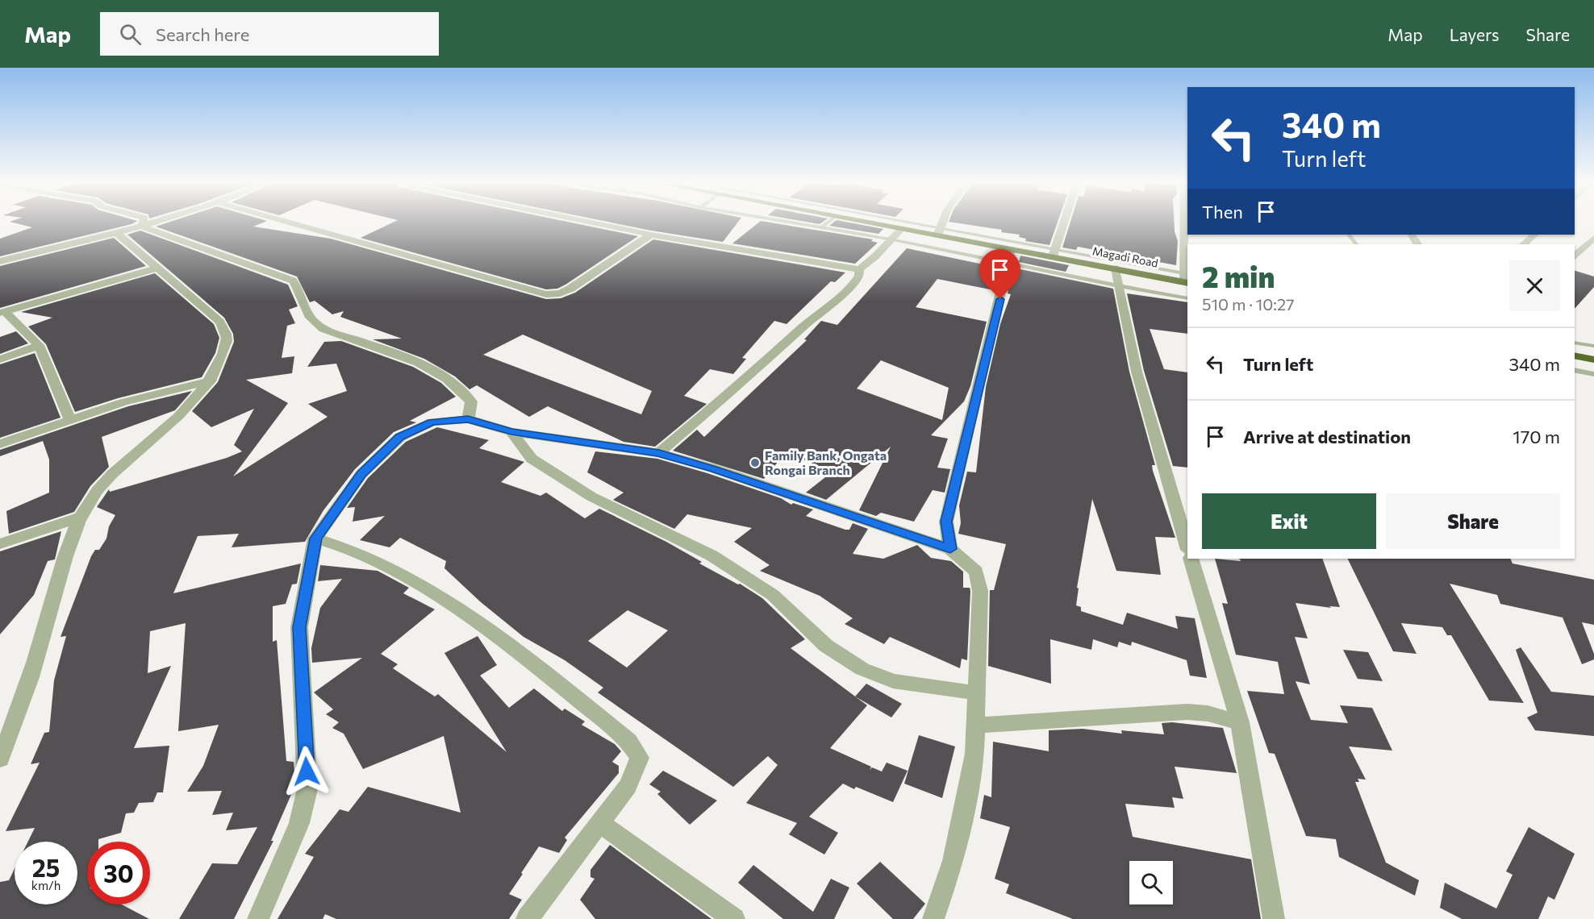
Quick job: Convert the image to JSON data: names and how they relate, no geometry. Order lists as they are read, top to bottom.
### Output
{
  "streets": {
    "highway": ["Magadi Road"]
  },
  "places": ["Family Bank, Ongata Rongai Branch"],
  "page": {
    "header": "Map",
    "search": "Search here",
    "nav": ["Map", "Layers", "Share"],
    "turn": ["340 m", "Turn left"],
    "then": "Then",
    "heading": ["2 min", "510 m · 10:27"],
    "list": [
      {
        "name": "Turn left",
        "value": "340 m"
      },
      {
        "name": "Arrive at destination",
        "value": "170 m"
      }
    ],
    "buttons": ["Exit", "Share"],
    "speed": "25 km/h",
    "limit": "30"
  }
}
